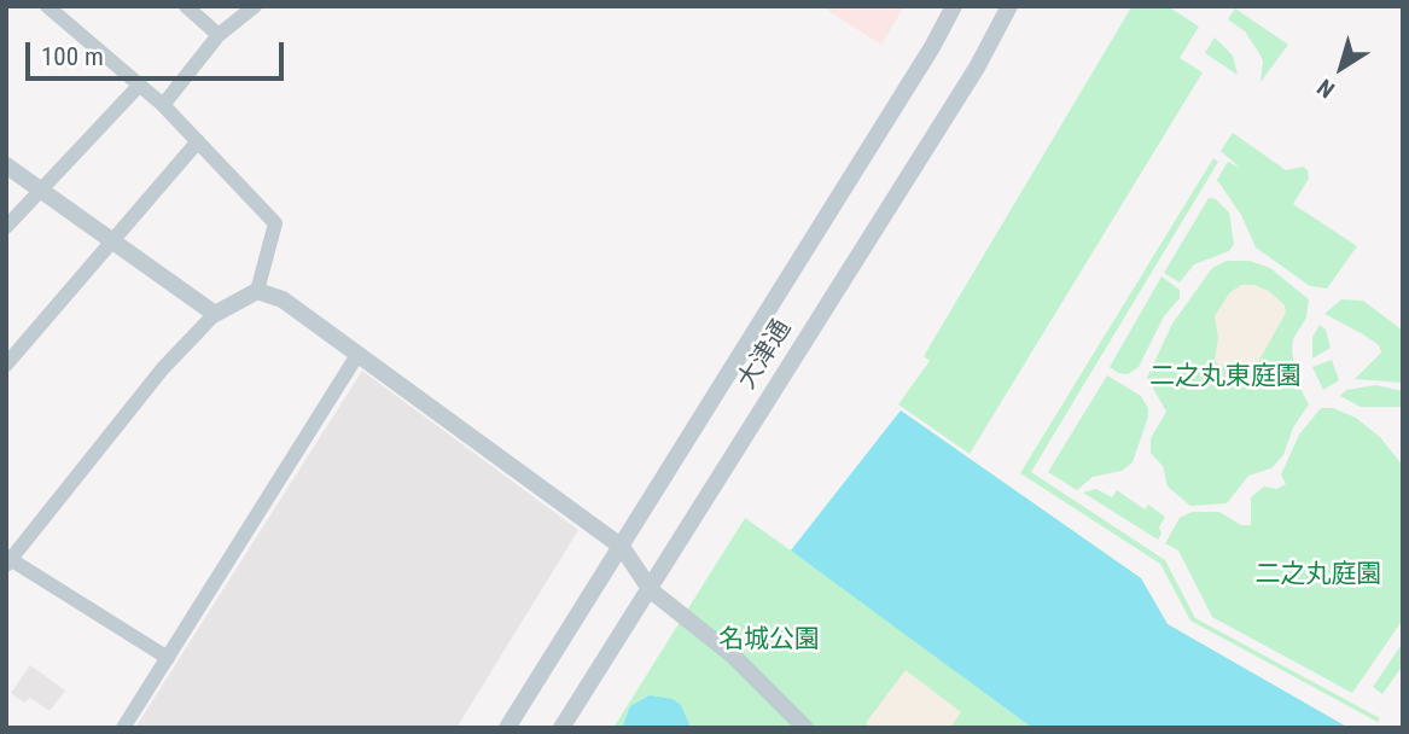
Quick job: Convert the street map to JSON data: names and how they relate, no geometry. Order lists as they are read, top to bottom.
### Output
{
  "streets": {
    "street": ["大津通"]
  },
  "parks": ["二之丸東庭園", "二之丸庭園", "名城公園"],
  "scale_bar": "100 m",
  "north": "bottom left"
}
